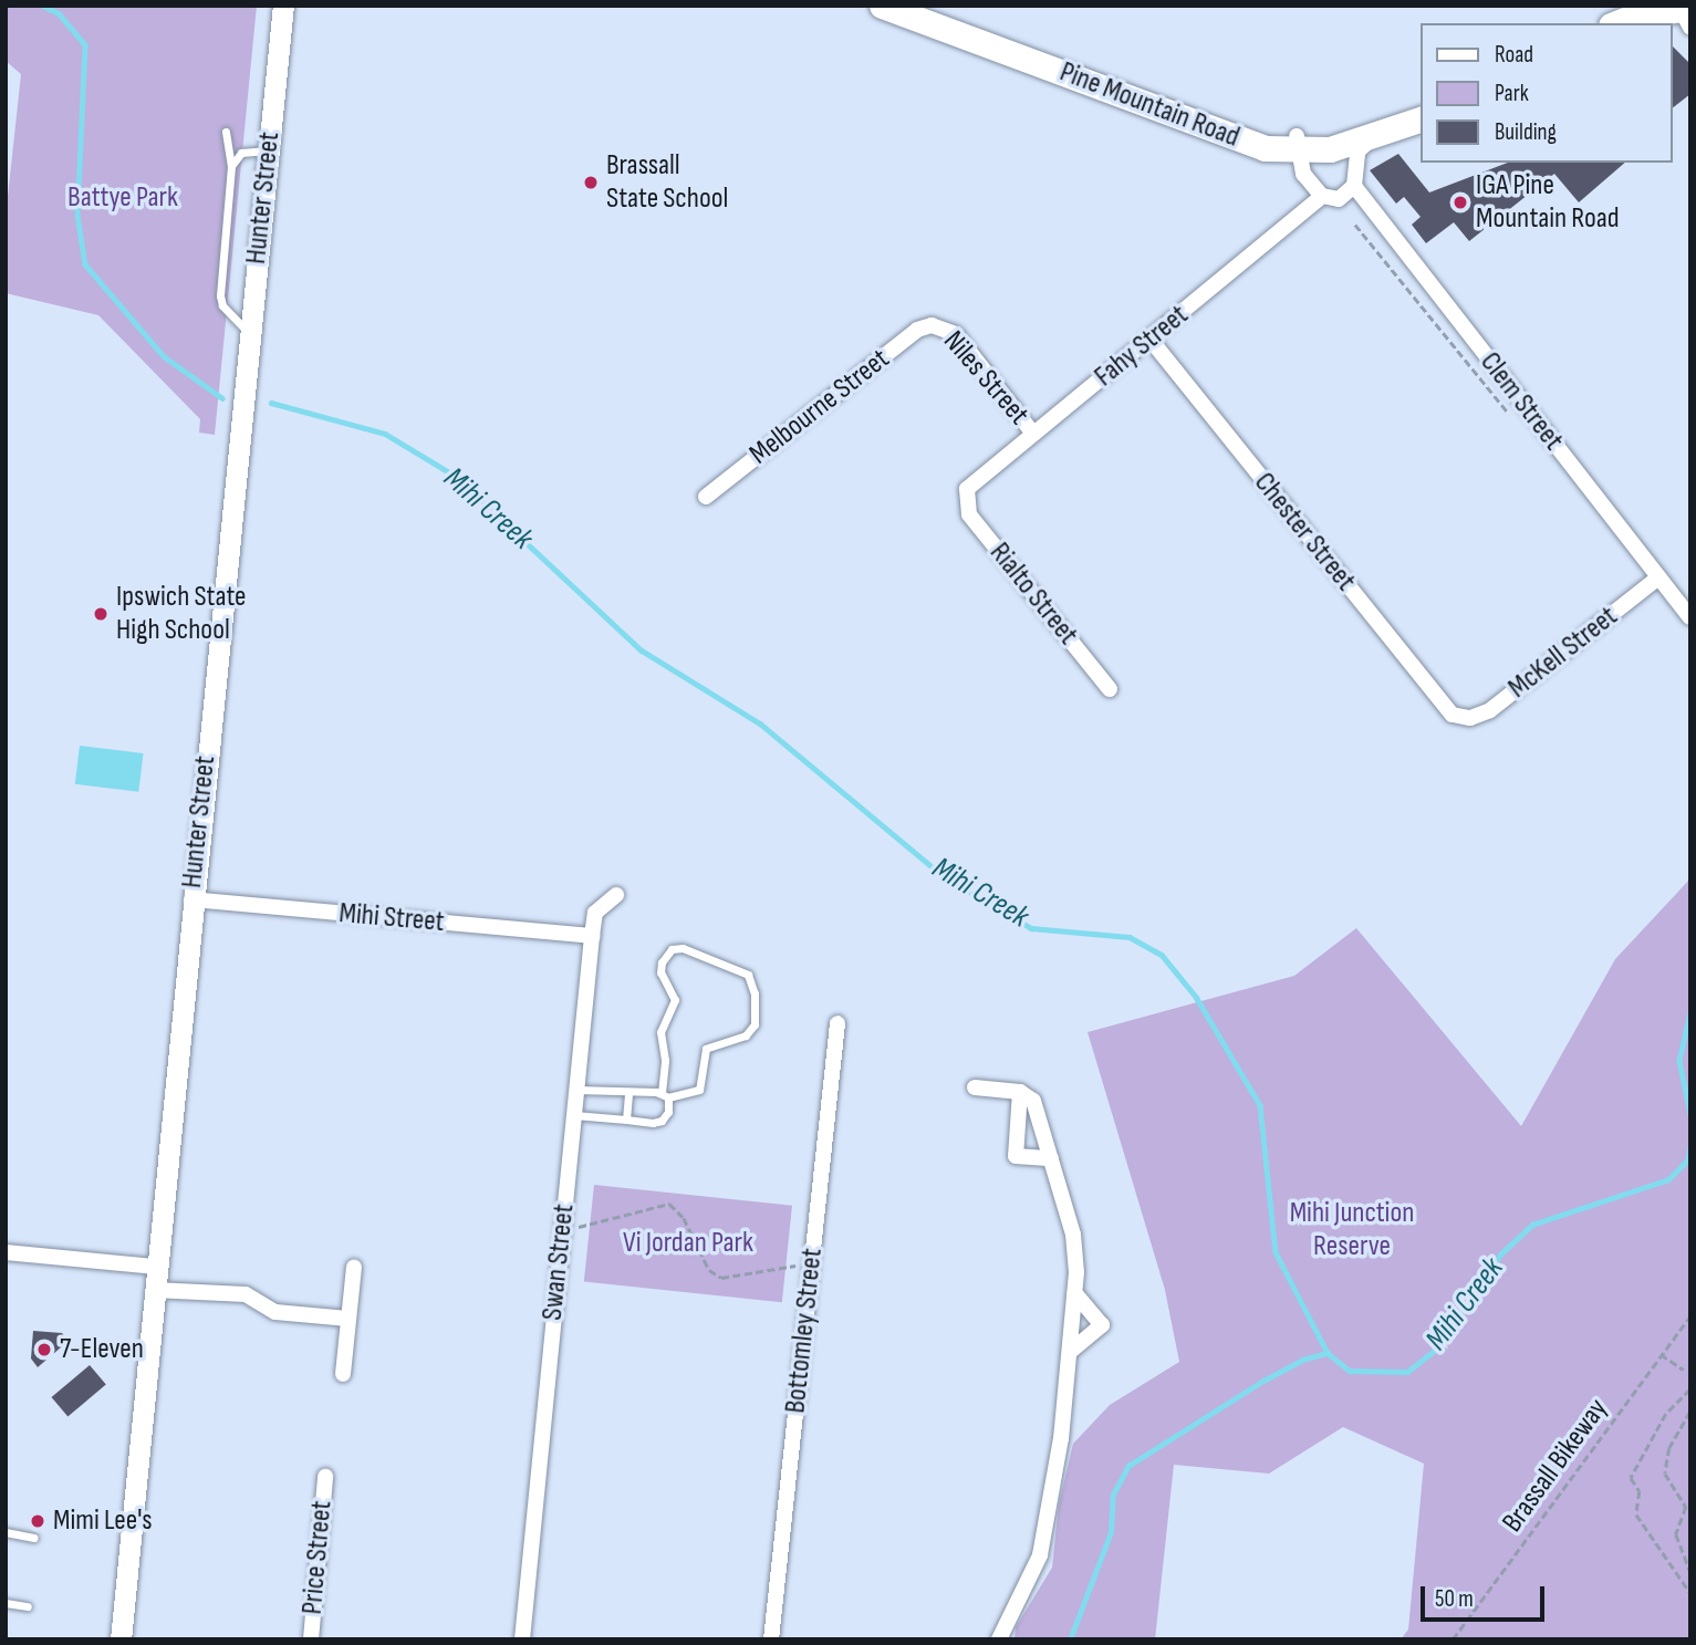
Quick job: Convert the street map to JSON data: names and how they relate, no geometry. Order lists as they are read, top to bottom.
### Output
{
  "streets": {
    "main road": ["Pine Mountain Road", "Hunter Street"],
    "street": [
      "Fahy Street",
      "Niles Street",
      "Clem Street",
      "Melbourne Street",
      "Chester Street",
      "Rialto Street",
      "McKell Street",
      "Mihi Street",
      "Swan Street",
      "Bottomley Street",
      "Price Street"
    ],
    "path": ["Brassall Bikeway"]
  },
  "crossings": [
    ["Hunter Street", "Mihi Street"],
    ["Fahy Street", "Niles Street"],
    ["Fahy Street", "Chester Street"],
    ["Fahy Street", "Rialto Street"],
    ["Niles Street", "Melbourne Street"],
    ["Clem Street", "McKell Street"],
    ["Chester Street", "McKell Street"],
    ["Mihi Street", "Swan Street"]
  ],
  "water": ["Mihi Creek"],
  "parks": ["Battye Park", "Mihi Junction Reserve", "Vi Jordan Park"],
  "places": [
    "Brassall State School",
    "IGA Pine Mountain Road",
    "Ipswich State High School",
    "7-Eleven",
    "Mimi Lee's"
  ],
  "legend": ["Road", "Park", "Building"],
  "scale_bar": "50 m"
}
